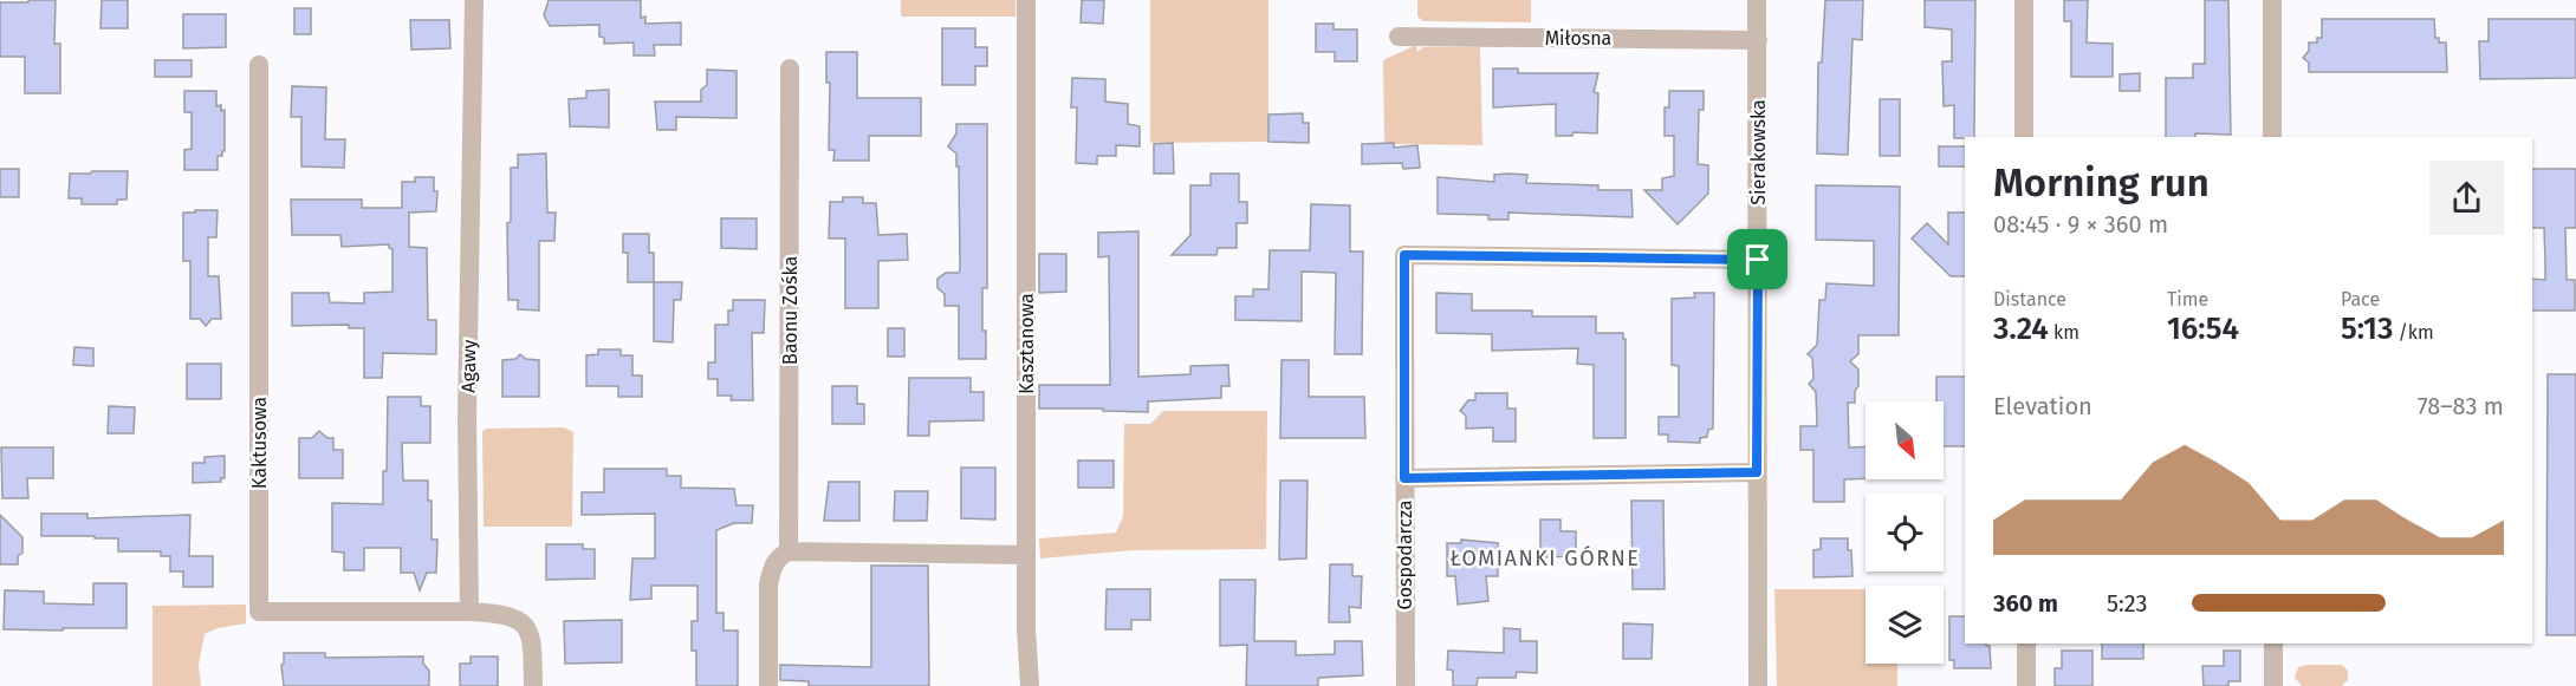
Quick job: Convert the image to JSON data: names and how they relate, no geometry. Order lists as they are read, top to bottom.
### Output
{
  "streets": {
    "street": [
      "Miłosna",
      "Sierakowska",
      "Baonu Zośka",
      "Kasztanowa",
      "Agawy",
      "Kaktusowa",
      "Gospodarcza"
    ]
  },
  "crossings": [
    ["Miłosna", "Sierakowska"],
    ["Sierakowska", "Gospodarcza"],
    ["Agawy", "Kaktusowa"]
  ],
  "districts": ["ŁOMIANKI GÓRNE"],
  "north": "bottom right",
  "page": {
    "heading": ["Morning run", "08:45 · 9 × 360 m"],
    "stats": [
      ["Distance", "3.24 km"],
      ["Time", "16:54"],
      ["Pace", "5:13 /km"]
    ],
    "chart": ["Elevation", "78–83 m"],
    "list": [
      {
        "name": "360 m",
        "note": "5:23"
      }
    ]
  }
}
